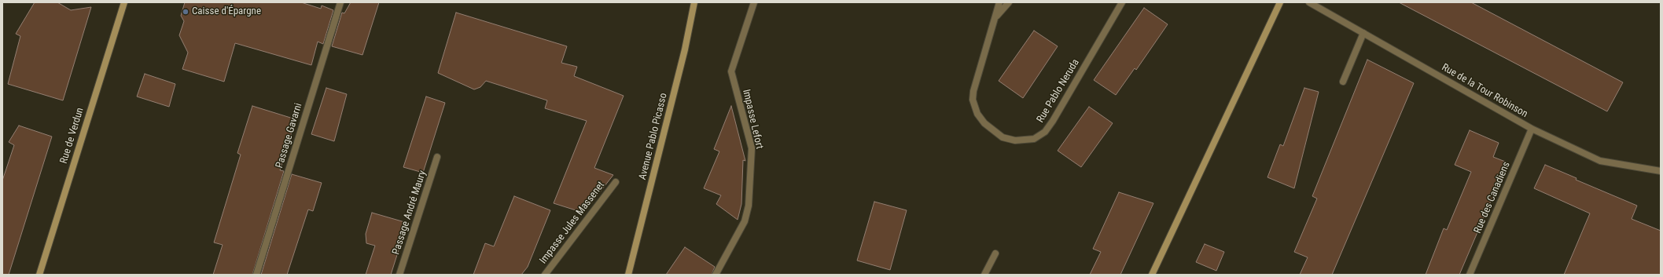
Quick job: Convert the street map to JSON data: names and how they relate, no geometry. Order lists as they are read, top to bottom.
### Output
{
  "streets": {
    "street": [
      "Rue Pablo Neruda",
      "Rue de la Tour Robinson",
      "Impasse Lefort",
      "Rue de Verdun",
      "Passage Gavarni",
      "Avenue Pablo Picasso",
      "Rue des Canadiens",
      "Passage André Maury",
      "Impasse Jules Massenet"
    ]
  },
  "crossings": [
    ["Rue de la Tour Robinson", "Rue des Canadiens"]
  ],
  "places": ["Caisse d'Épargne"]
}
